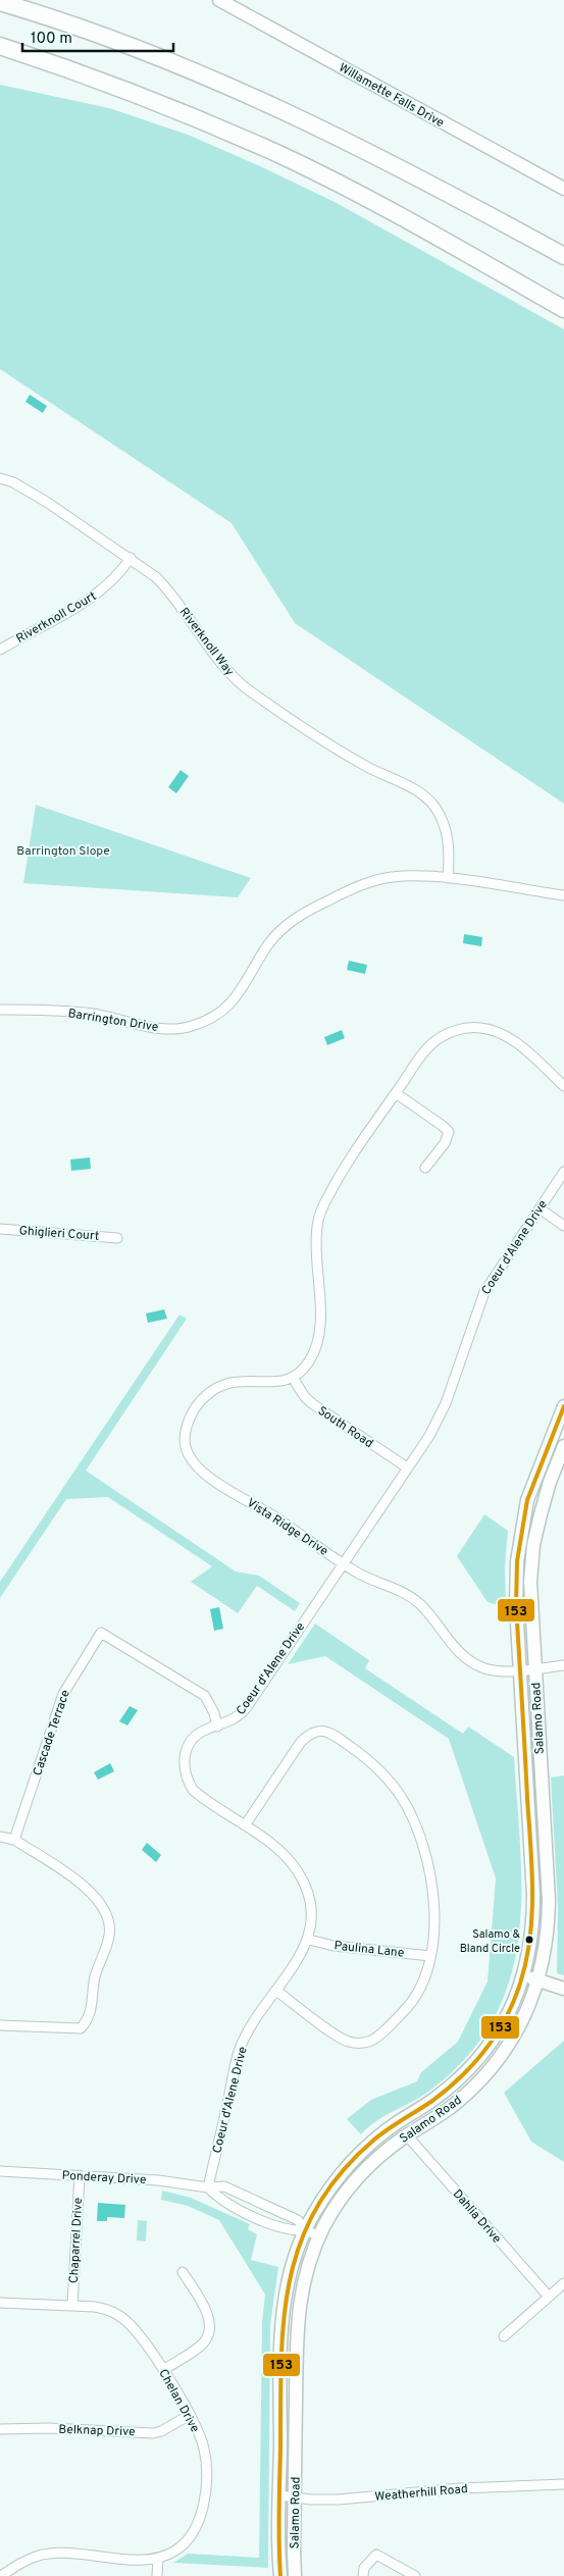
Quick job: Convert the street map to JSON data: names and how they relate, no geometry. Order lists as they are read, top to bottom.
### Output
{
  "streets": {
    "main road": ["Willamette Falls Drive", "Salamo Road"],
    "street": [
      "Riverknoll Court",
      "Riverknoll Way",
      "Barrington Drive",
      "Ghiglieri Court",
      "Coeur d'Alene Drive",
      "South Road",
      "Vista Ridge Drive",
      "Cascade Terrace",
      "Paulina Lane",
      "Ponderay Drive",
      "Dahlia Drive",
      "Chaparrel Drive",
      "Chelan Drive",
      "Belknap Drive",
      "Weatherhill Road"
    ]
  },
  "crossings": [
    ["Riverknoll Court", "Riverknoll Way"],
    ["Riverknoll Way", "Barrington Drive"],
    ["Coeur d'Alene Drive", "South Road"],
    ["Coeur d'Alene Drive", "Vista Ridge Drive"],
    ["Coeur d'Alene Drive", "Cascade Terrace"],
    ["Coeur d'Alene Drive", "Paulina Lane"],
    ["Coeur d'Alene Drive", "Ponderay Drive"],
    ["South Road", "Vista Ridge Drive"],
    ["Vista Ridge Drive", "Salamo Road"],
    ["Salamo Road", "Ponderay Drive"],
    ["Salamo Road", "Dahlia Drive"],
    ["Salamo Road", "Weatherhill Road"],
    ["Ponderay Drive", "Chaparrel Drive"],
    ["Chaparrel Drive", "Chelan Drive"],
    ["Chelan Drive", "Belknap Drive"]
  ],
  "parks": ["Barrington Slope"],
  "places": ["Salamo & Bland Circle"],
  "lines": ["transit line 153"],
  "scale_bar": "100 m"
}
